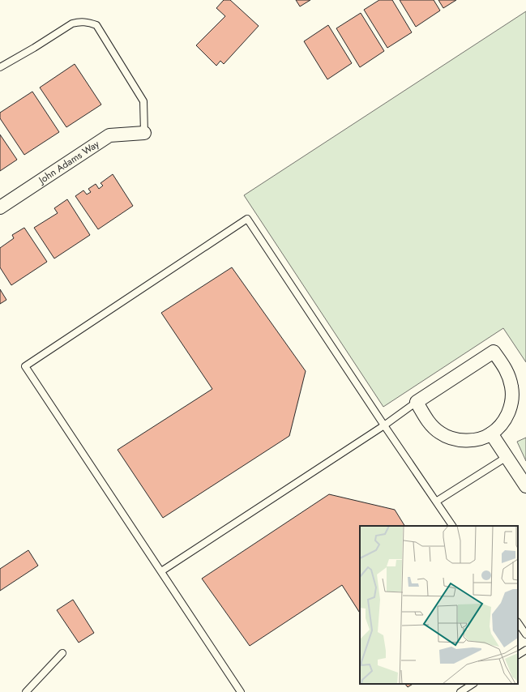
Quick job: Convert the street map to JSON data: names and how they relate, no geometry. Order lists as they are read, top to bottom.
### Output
{
  "streets": {
    "street": ["John Adams Way"]
  }
}
